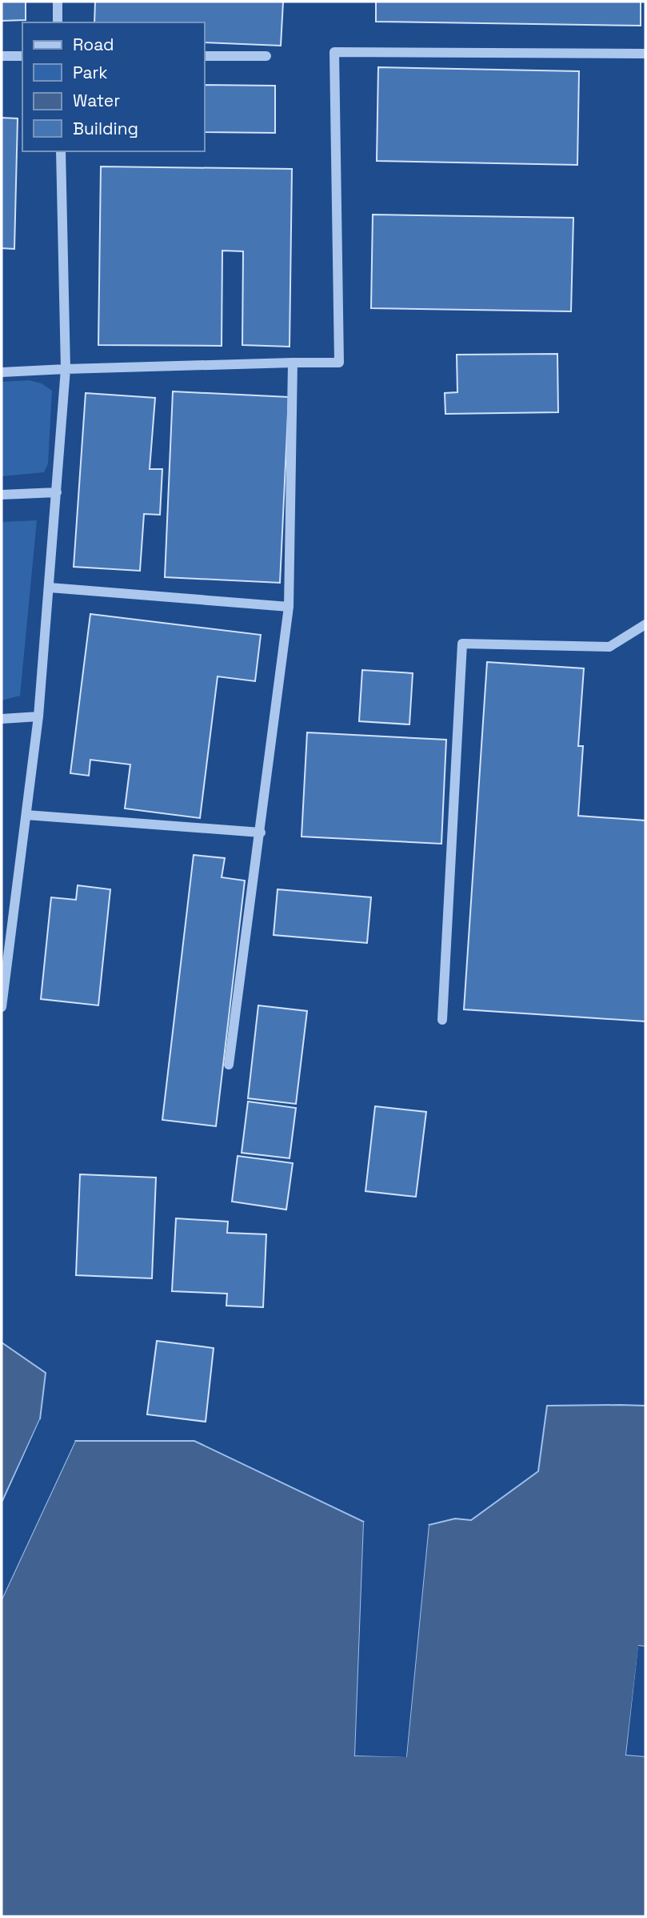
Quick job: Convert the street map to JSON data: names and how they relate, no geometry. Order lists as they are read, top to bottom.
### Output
{
  "legend": [
    "Road",
    "Park",
    "Water",
    "Building"
  ]
}
